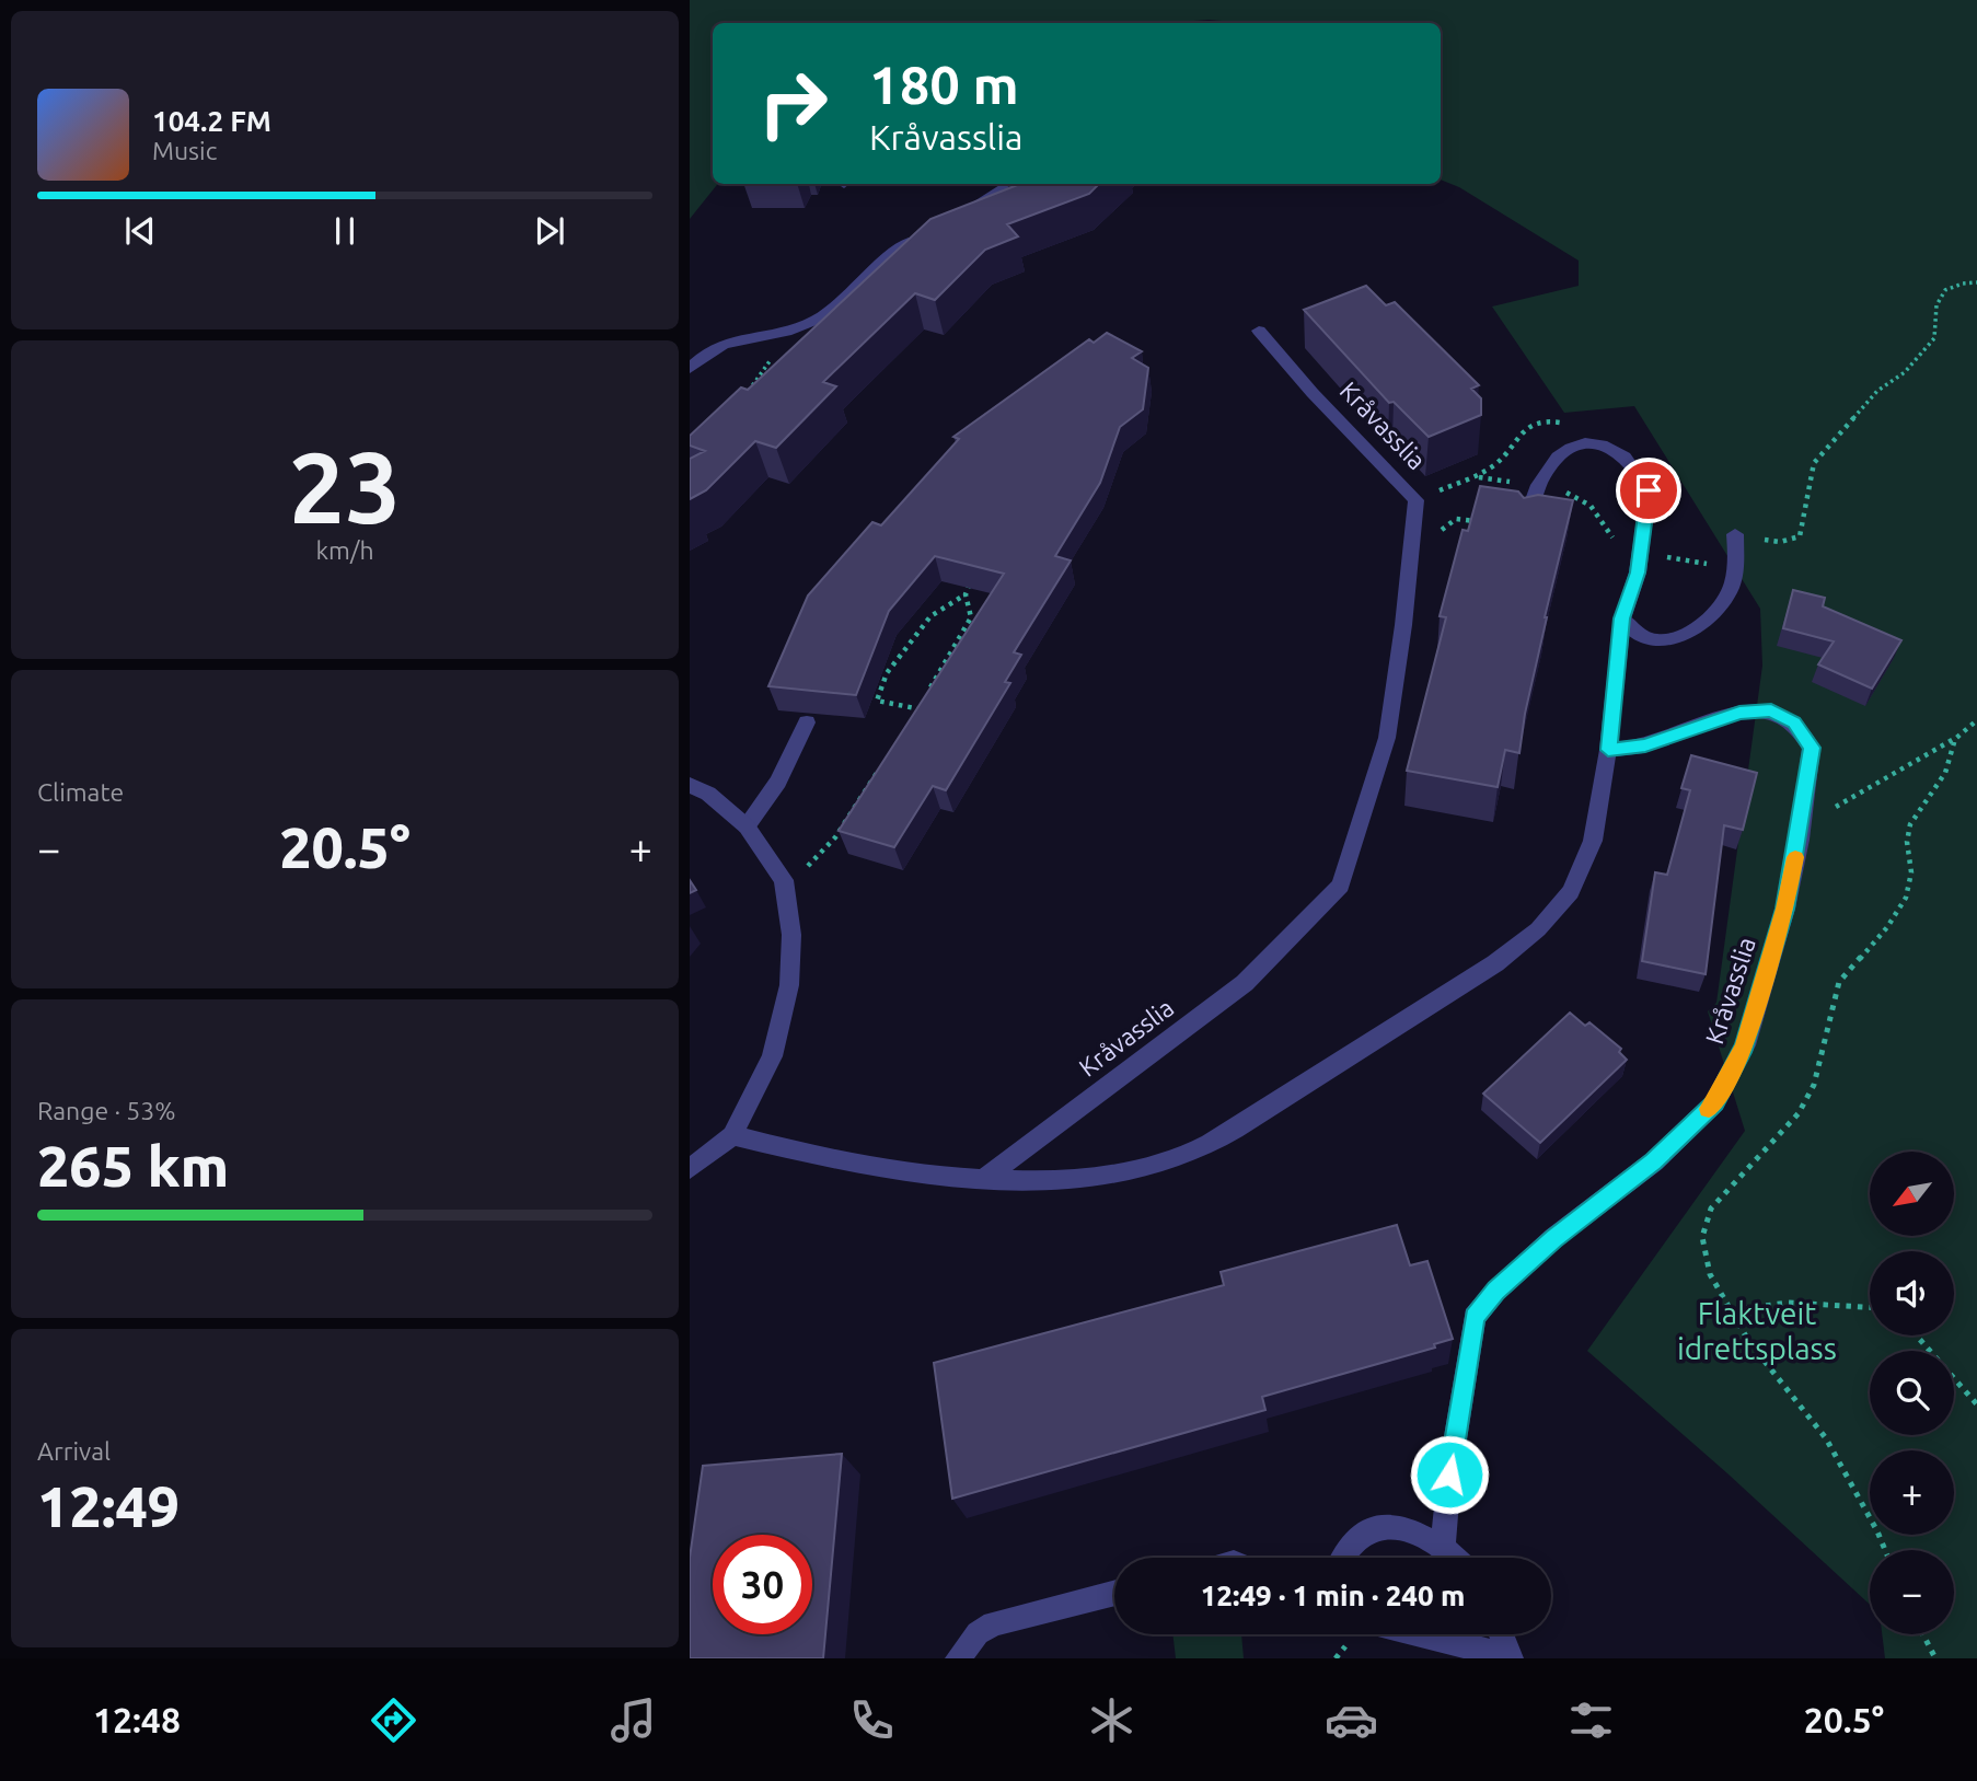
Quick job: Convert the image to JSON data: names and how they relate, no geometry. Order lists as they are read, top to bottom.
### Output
{
  "streets": {
    "street": ["Kråvasslia"]
  },
  "parks": ["Flaktveit idrettsplass"],
  "north": "bottom left",
  "page": {
    "turn": ["180 m", "Kråvasslia"],
    "song": ["104.2 FM", "Music"],
    "tile": [
      ["23", "km/h"],
      "Climate",
      ["Range · 53%", "265 km"],
      ["Arrival", "12:49"]
    ],
    "heat": ["−", "20.5°", "+"],
    "map_buttons": ["+", "−"],
    "limit": "30",
    "trip": "12:49 · 1 min · 240 m",
    "tabs": ["12:48", "20.5°"]
  }
}
